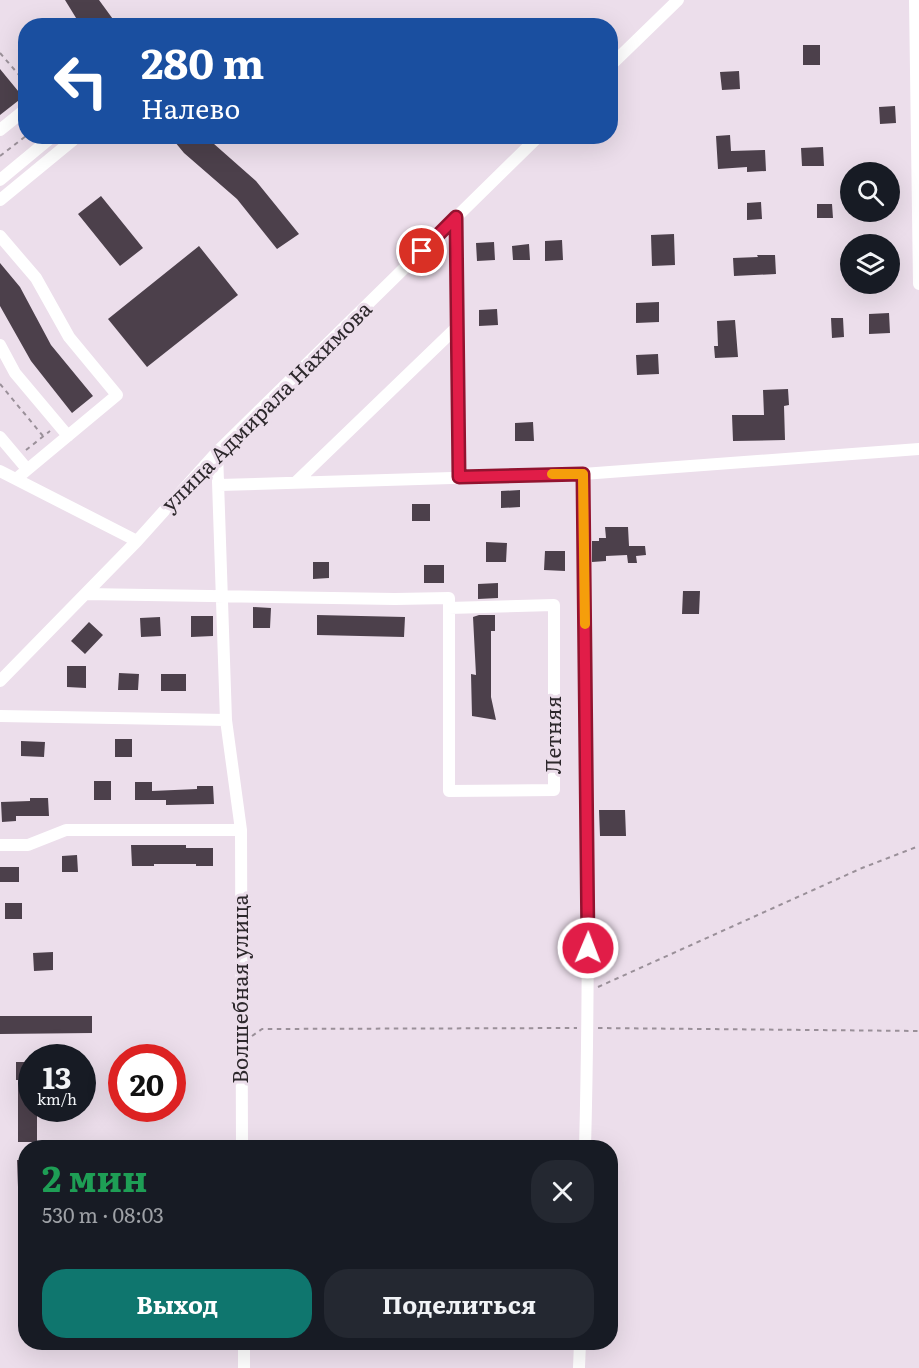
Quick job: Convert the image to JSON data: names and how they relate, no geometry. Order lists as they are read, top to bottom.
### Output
{
  "streets": {
    "street": ["улица Адмирала Нахимова", "Летняя", "Волшебная улица"]
  },
  "crossings": [
    ["улица Адмирала Нахимова", "Волшебная улица"]
  ],
  "page": {
    "turn": ["280 m", "Налево"],
    "speed": "13 km/h",
    "limit": "20",
    "heading": ["2 мин", "530 m · 08:03"],
    "buttons": ["Выход", "Поделиться"]
  }
}
